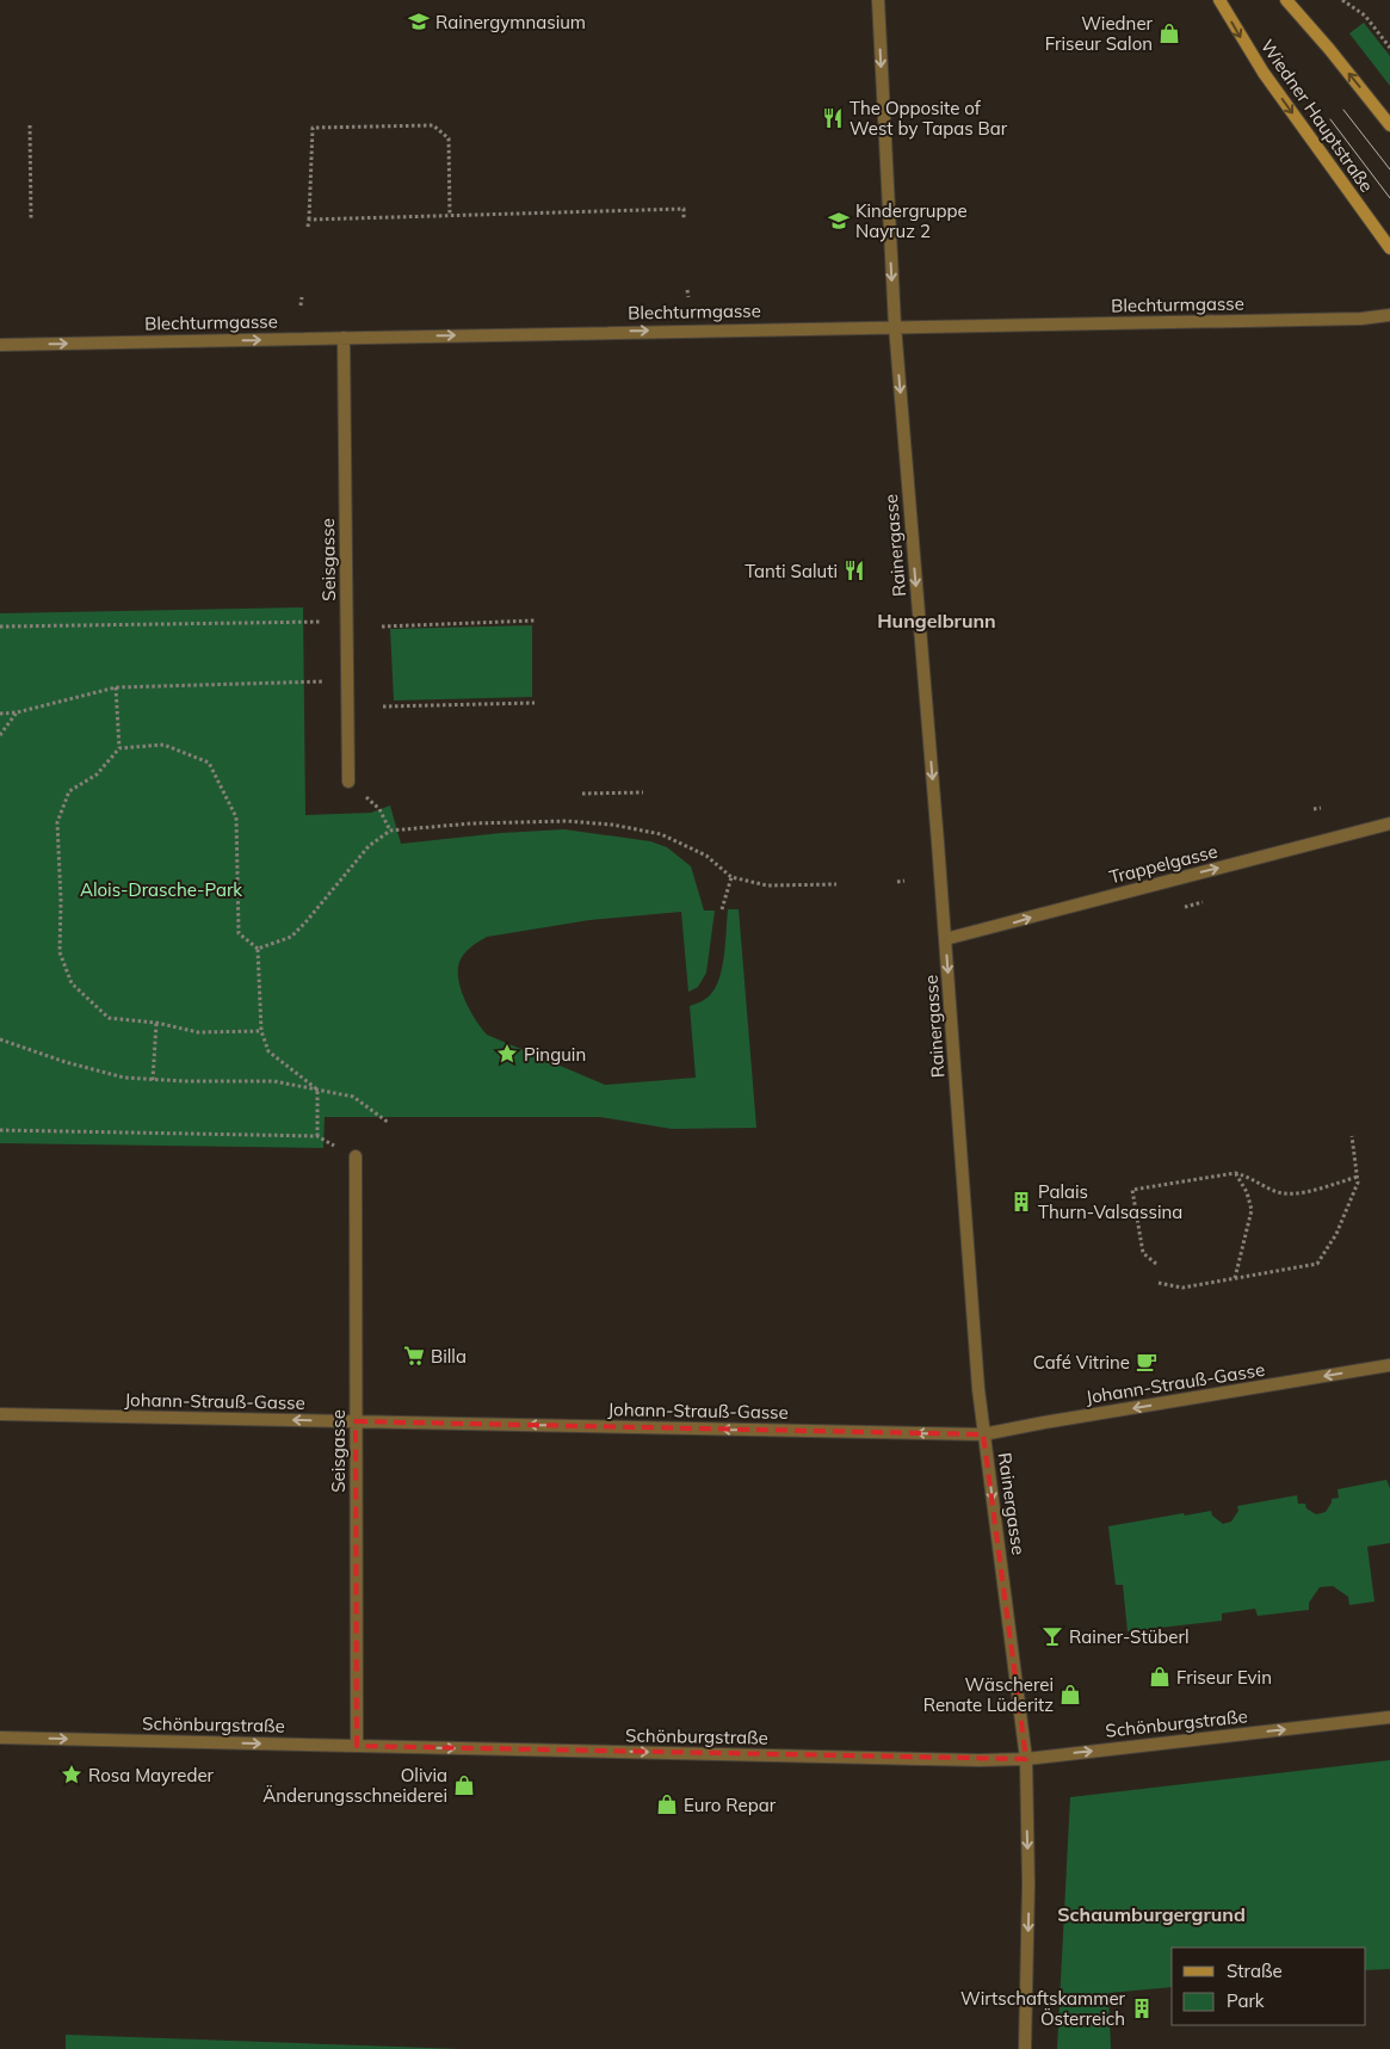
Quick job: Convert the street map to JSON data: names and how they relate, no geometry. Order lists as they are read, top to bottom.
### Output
{
  "streets": {
    "main road": ["Wiedner Hauptstraße"],
    "street": [
      "Blechturmgasse",
      "Rainergasse",
      "Seisgasse",
      "Trappelgasse",
      "Johann-Strauß-Gasse",
      "Schönburgstraße"
    ]
  },
  "crossings": [
    ["Blechturmgasse", "Rainergasse"],
    ["Blechturmgasse", "Seisgasse"],
    ["Rainergasse", "Trappelgasse"],
    ["Rainergasse", "Johann-Strauß-Gasse"],
    ["Rainergasse", "Schönburgstraße"],
    ["Seisgasse", "Johann-Strauß-Gasse"],
    ["Seisgasse", "Schönburgstraße"]
  ],
  "one_way": [
    "Blechturmgasse",
    "Rainergasse",
    "Trappelgasse",
    "Johann-Strauß-Gasse",
    "Schönburgstraße"
  ],
  "districts": ["Hungelbrunn", "Schaumburgergrund"],
  "parks": ["Alois-Drasche-Park"],
  "places": {
    "school or university": ["Rainergymnasium", "Kindergruppe Nayruz 2"],
    "shop": [
      "Wiedner Friseur Salon",
      "Friseur Evin",
      "Wäscherei Renate Lüderitz",
      "Olivia Änderungsschneiderei",
      "Euro Repar"
    ],
    "restaurant": ["The Opposite of West by Tapas Bar", "Tanti Saluti"],
    "place": ["Pinguin", "Rosa Mayreder"],
    "building": ["Palais Thurn-Valsassina", "Wirtschaftskammer Österreich"],
    "supermarket": ["Billa"],
    "cafe": ["Café Vitrine"],
    "bar": ["Rainer-Stüberl"]
  },
  "legend": ["Straße", "Park"]
}
